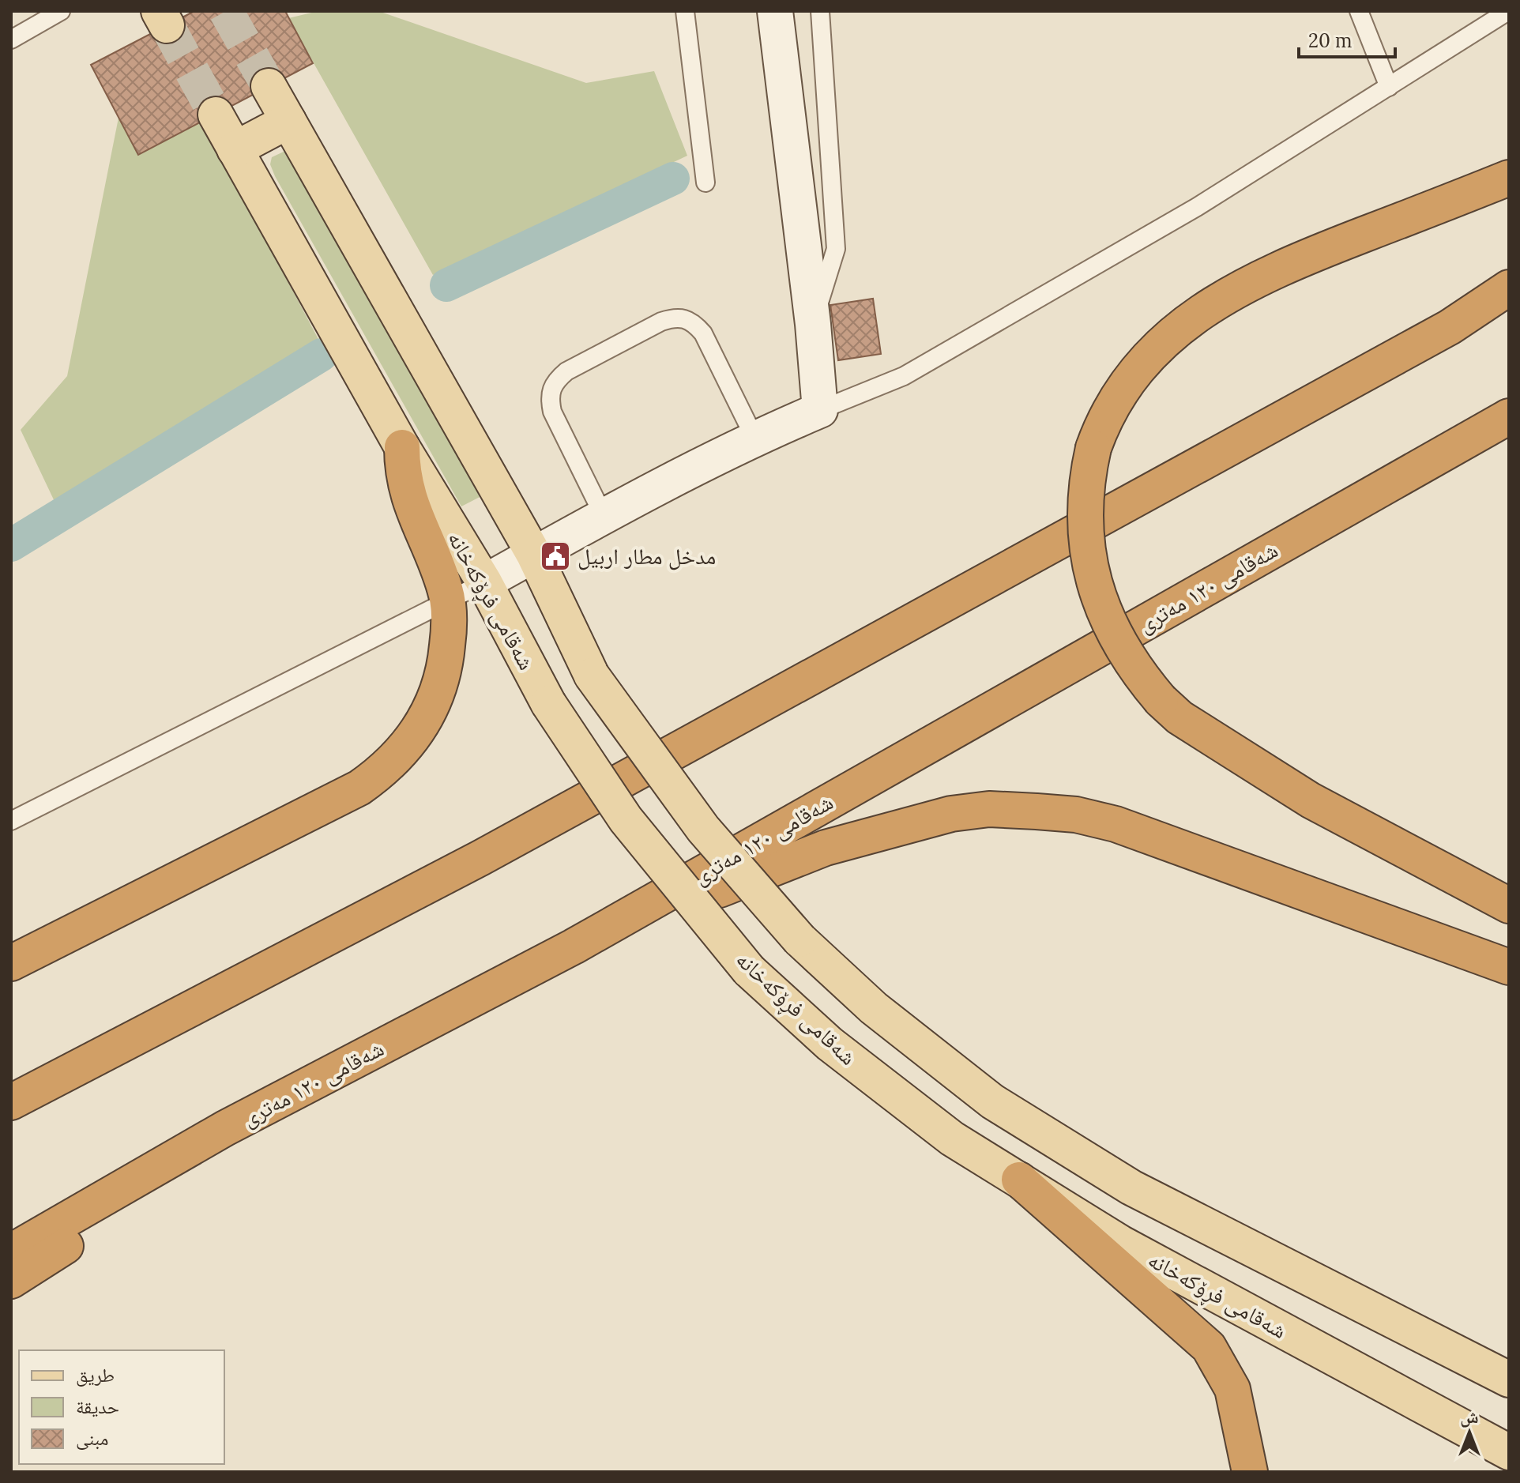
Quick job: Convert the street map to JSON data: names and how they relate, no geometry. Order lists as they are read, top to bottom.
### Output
{
  "streets": {
    "highway": ["شەقامی ١٢٠ مەتری"],
    "main road": ["شەقامی فڕۆکەخانە"]
  },
  "places": {
    "public building": ["مدخل مطار اربيل"]
  },
  "legend": ["طريق", "حديقة", "مبنى"],
  "scale_bar": "20 m",
  "north": "top"
}
